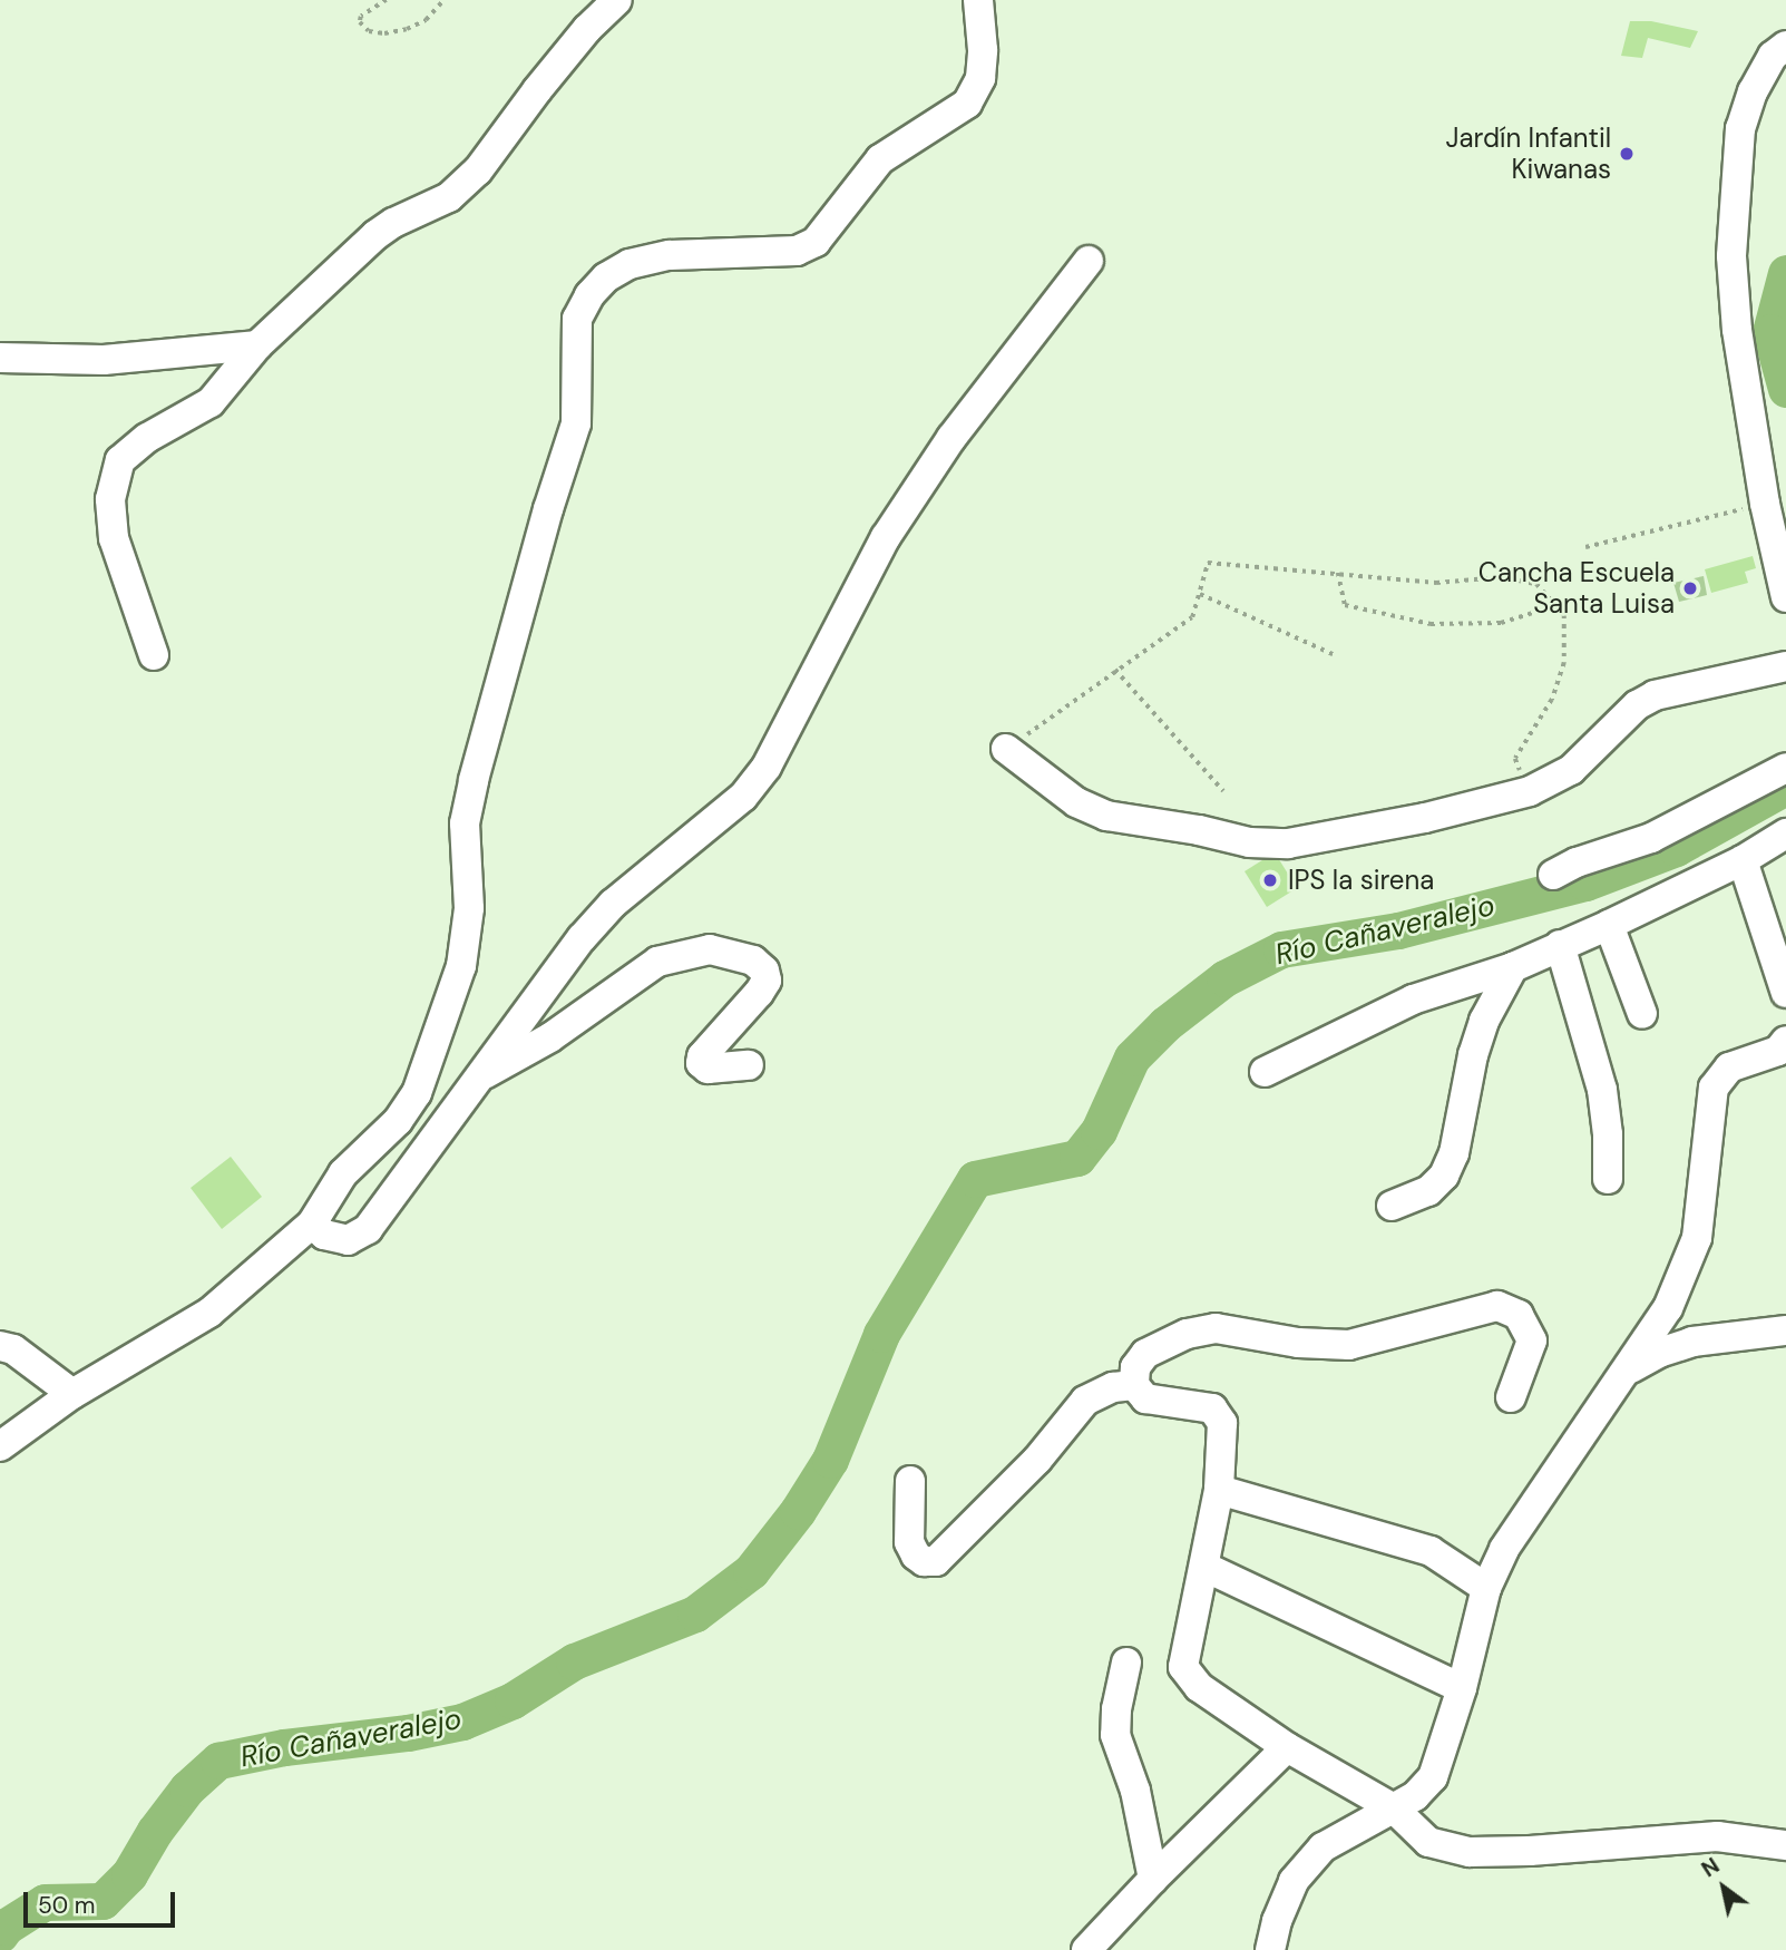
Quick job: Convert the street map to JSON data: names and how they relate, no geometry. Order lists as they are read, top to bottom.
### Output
{
  "water": ["Río Cañaveralejo"],
  "places": ["Jardín Infantil Kiwanas", "Cancha Escuela Santa Luisa", "IPS la sirena"],
  "scale_bar": "50 m",
  "north": "top left"
}
